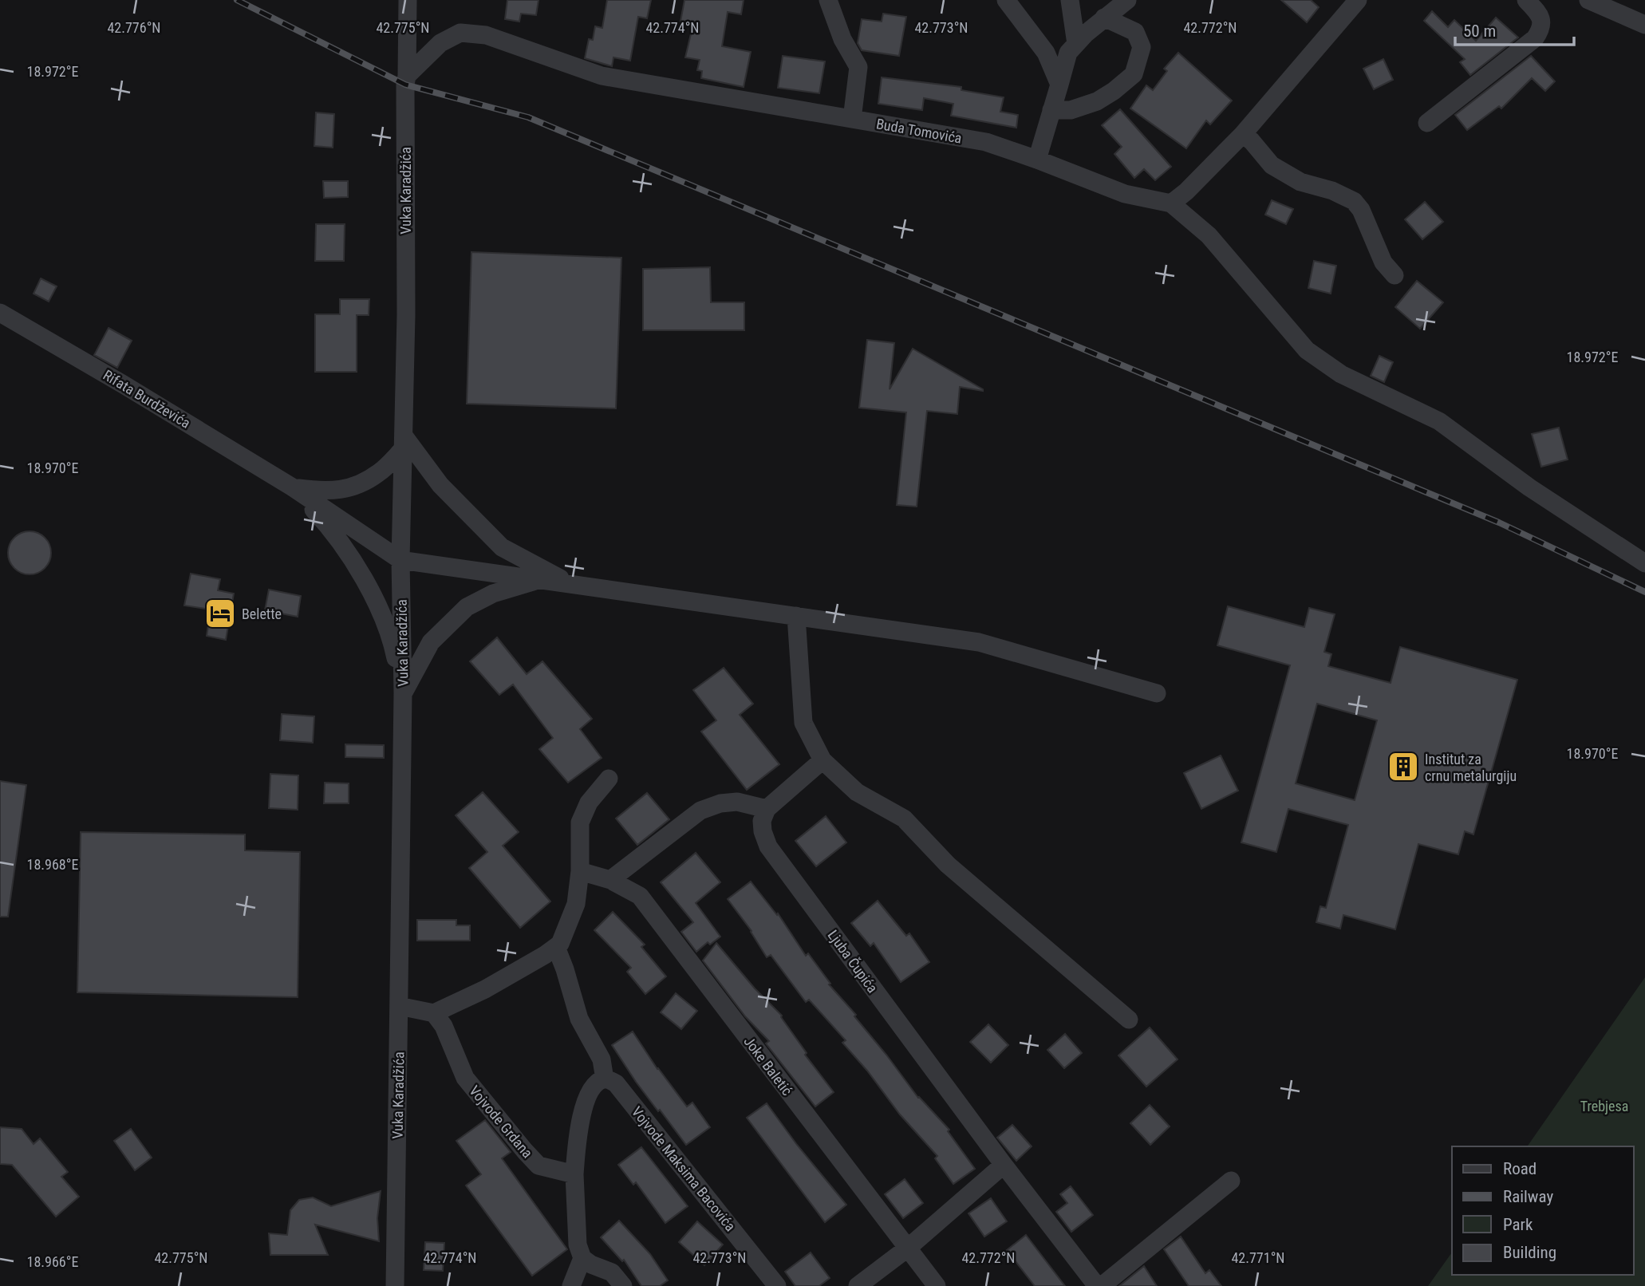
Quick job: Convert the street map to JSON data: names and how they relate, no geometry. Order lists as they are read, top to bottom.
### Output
{
  "streets": {
    "street": [
      "Buda Tomovića",
      "Vuka Karadžića",
      "Rifata Burdževića",
      "Ljuba Čupića",
      "Joke Baletić",
      "Vojvode Grdana",
      "Vojvode Maksima Bacovića"
    ]
  },
  "crossings": [
    ["Buda Tomovića", "Vuka Karadžića"]
  ],
  "parks": ["Trebjesa"],
  "places": {
    "hotel": ["Belette"],
    "building": ["Institut za crnu metalurgiju"]
  },
  "legend": [
    "Road",
    "Railway",
    "Park",
    "Building"
  ],
  "scale_bar": "50 m",
  "coordinates": [
    "42.776°N",
    "42.775°N",
    "42.774°N",
    "42.773°N",
    "42.772°N",
    "18.972°E",
    "18.970°E",
    "18.968°E",
    "42.771°N",
    "18.966°E"
  ]
}
